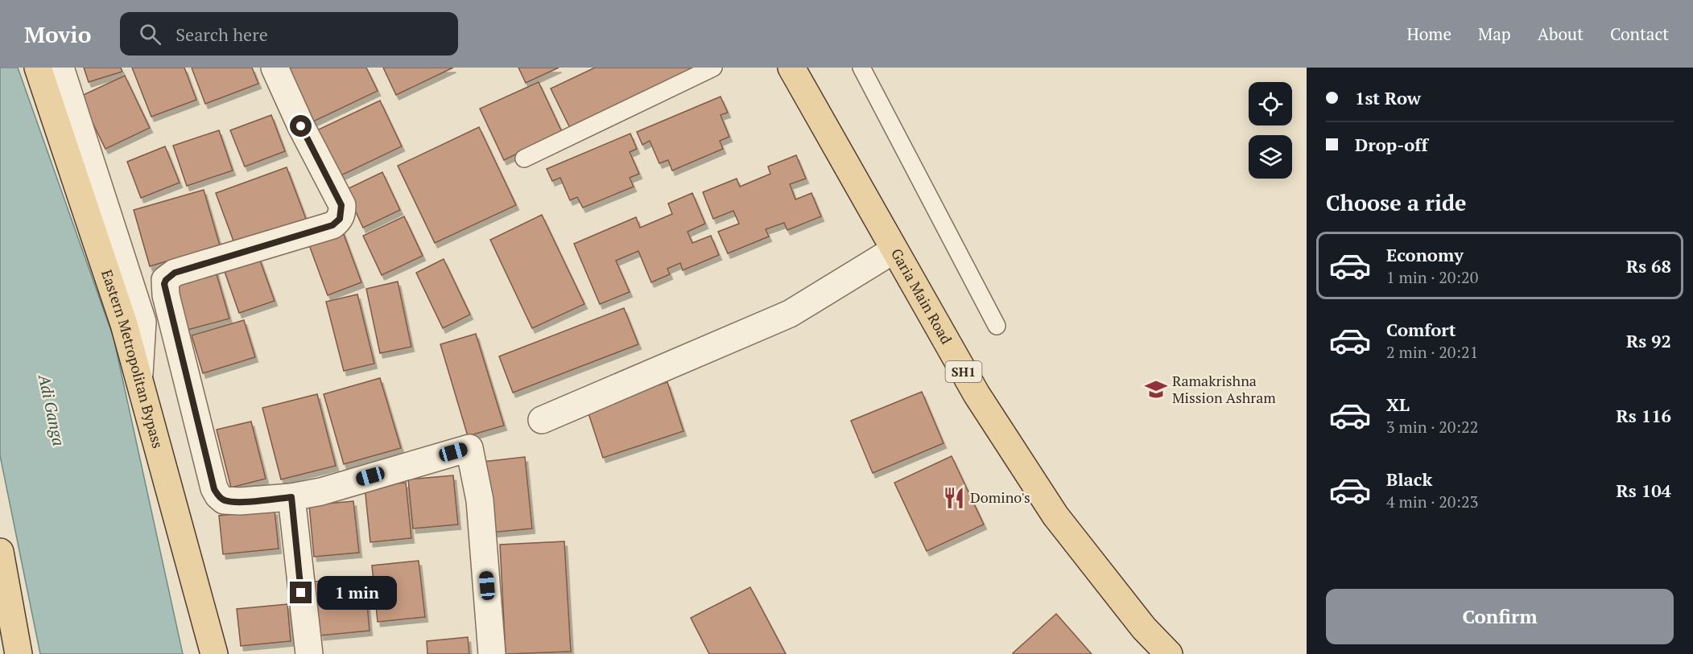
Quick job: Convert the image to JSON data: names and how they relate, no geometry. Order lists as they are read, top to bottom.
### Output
{
  "streets": {
    "main road": ["Garia Main Road", "Eastern Metropolitan Bypass", "SH1"]
  },
  "water": ["Adi Ganga"],
  "places": {
    "school or university": ["Ramakrishna Mission Ashram"],
    "restaurant": ["Domino's"]
  },
  "page": {
    "header": "Movio",
    "search": "Search here",
    "nav": [
      "Home",
      "Map",
      "About",
      "Contact"
    ],
    "banner": ["1st Row", "Drop-off"],
    "heading": "Choose a ride",
    "list": [
      {
        "name": "Economy",
        "note": "1 min · 20:20",
        "value": "Rs 68"
      },
      {
        "name": "Comfort",
        "note": "2 min · 20:21",
        "value": "Rs 92"
      },
      {
        "name": "XL",
        "note": "3 min · 20:22",
        "value": "Rs 116"
      },
      {
        "name": "Black",
        "note": "4 min · 20:23",
        "value": "Rs 104"
      }
    ],
    "bubble": "1 min",
    "buttons": "Confirm"
  }
}
